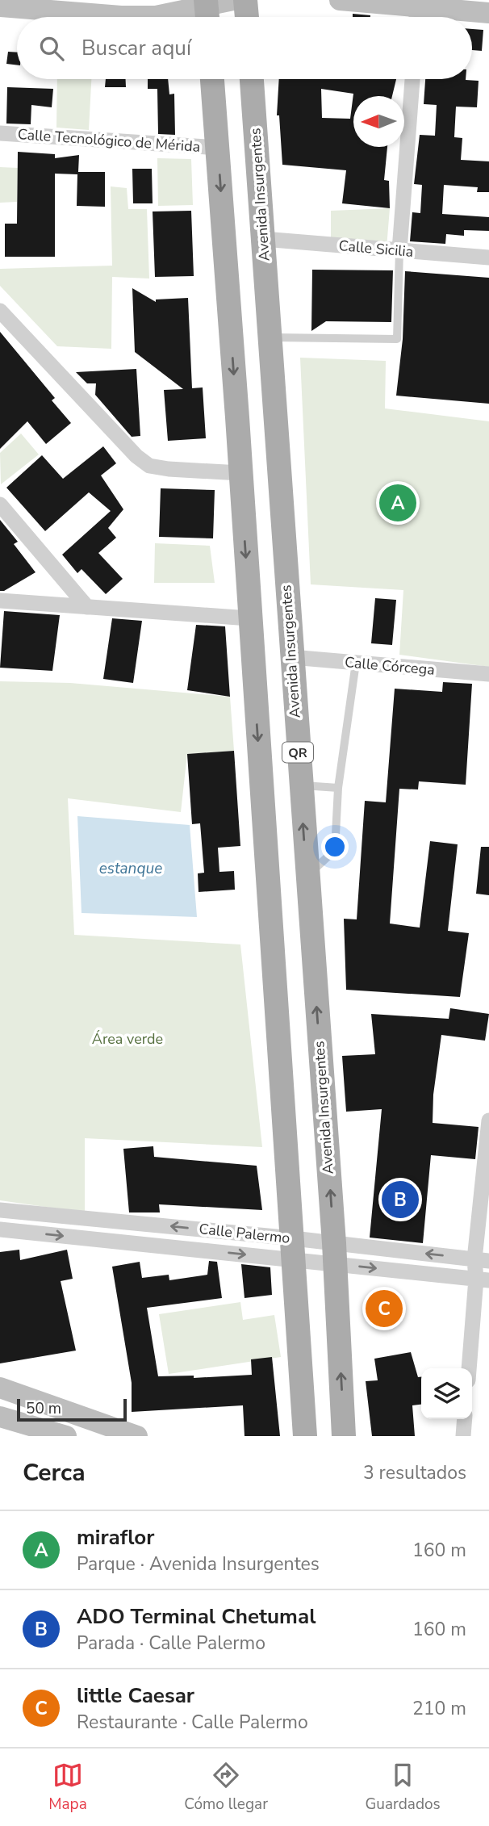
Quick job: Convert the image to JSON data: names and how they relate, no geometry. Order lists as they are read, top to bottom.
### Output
{
  "streets": {
    "main road": ["Avenida Insurgentes", "QR"],
    "street": [
      "Calle Tecnológico de Mérida",
      "Calle Sicilia",
      "Calle Córcega",
      "Calle Palermo"
    ]
  },
  "crossings": [
    ["Avenida Insurgentes", "Calle Sicilia"],
    ["Avenida Insurgentes", "Calle Córcega"],
    ["Avenida Insurgentes", "Calle Palermo"]
  ],
  "water": ["estanque"],
  "parks": ["Área verde"],
  "scale_bar": "50 m",
  "north": "left",
  "page": {
    "search": "Buscar aquí",
    "pins": ["A", "B", "C"],
    "scale": "50 m",
    "heading": ["Cerca", "3 resultados"],
    "list": [
      {
        "mark": "A",
        "name": "miraflor",
        "note": "Parque · Avenida Insurgentes",
        "value": "160 m"
      },
      {
        "mark": "B",
        "name": "ADO Terminal Chetumal",
        "note": "Parada · Calle Palermo",
        "value": "160 m"
      },
      {
        "mark": "C",
        "name": "little Caesar",
        "note": "Restaurante · Calle Palermo",
        "value": "210 m"
      }
    ],
    "nav": ["Mapa", "Cómo llegar", "Guardados"]
  }
}
